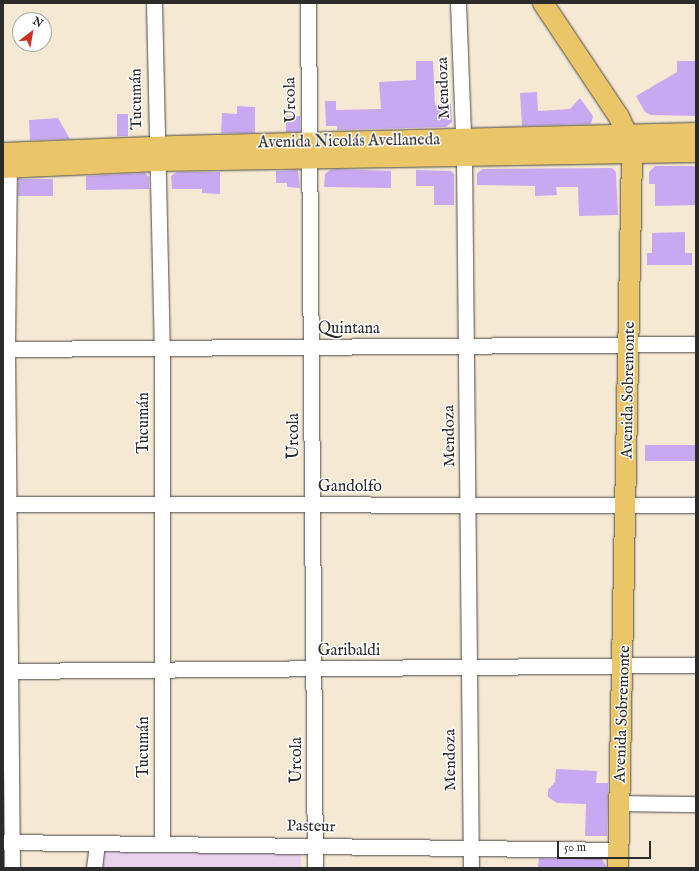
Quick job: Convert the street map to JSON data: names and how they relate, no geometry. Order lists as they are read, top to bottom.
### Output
{
  "streets": {
    "main road": ["Avenida Nicolás Avellaneda", "Avenida Sobremonte"],
    "street": [
      "Mendoza",
      "Tucumán",
      "Urcola",
      "Quintana",
      "Gandolfo",
      "Garibaldi",
      "Pasteur"
    ]
  },
  "crossings": [
    ["Mendoza", "Avenida Nicolás Avellaneda"],
    ["Mendoza", "Quintana"],
    ["Mendoza", "Gandolfo"],
    ["Mendoza", "Garibaldi"],
    ["Mendoza", "Pasteur"],
    ["Tucumán", "Avenida Nicolás Avellaneda"],
    ["Tucumán", "Quintana"],
    ["Tucumán", "Gandolfo"],
    ["Tucumán", "Garibaldi"],
    ["Tucumán", "Pasteur"],
    ["Urcola", "Avenida Nicolás Avellaneda"],
    ["Urcola", "Quintana"],
    ["Urcola", "Gandolfo"],
    ["Urcola", "Garibaldi"],
    ["Urcola", "Pasteur"],
    ["Avenida Nicolás Avellaneda", "Avenida Sobremonte"],
    ["Quintana", "Avenida Sobremonte"],
    ["Avenida Sobremonte", "Gandolfo"],
    ["Avenida Sobremonte", "Garibaldi"],
    ["Avenida Sobremonte", "Pasteur"]
  ],
  "scale_bar": "50 m",
  "north": "top right"
}
